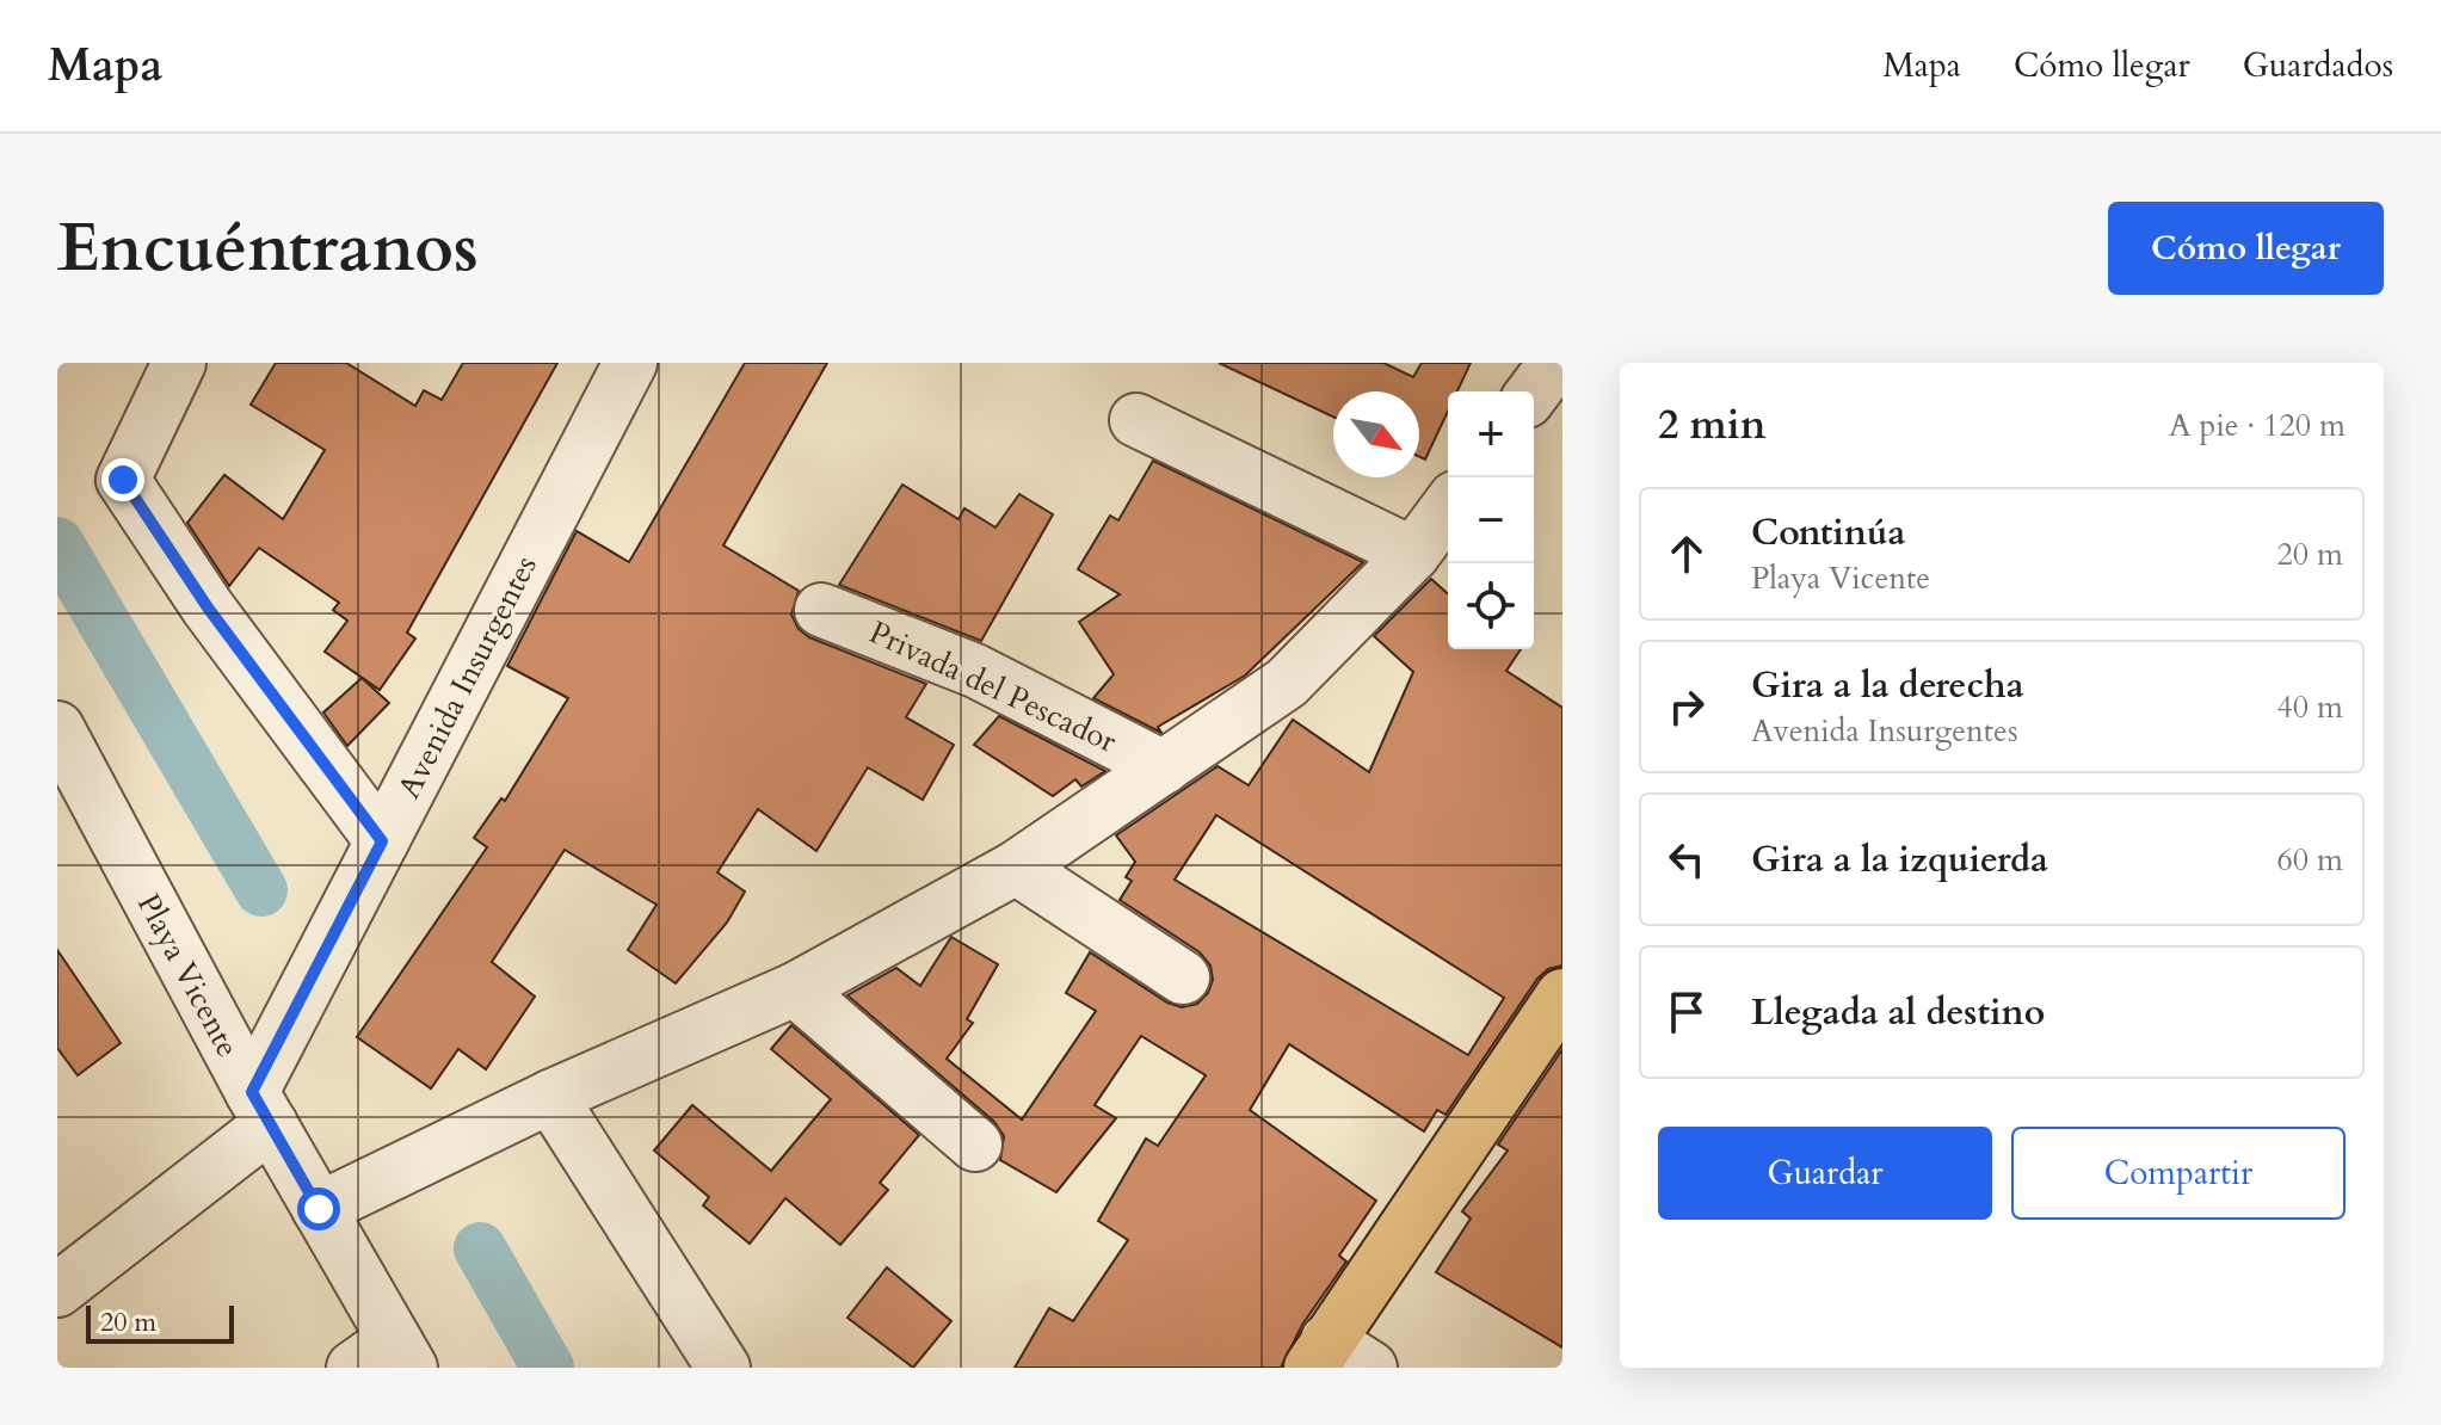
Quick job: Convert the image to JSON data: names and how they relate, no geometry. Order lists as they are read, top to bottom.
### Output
{
  "streets": {
    "street": ["Avenida Insurgentes", "Privada del Pescador", "Playa Vicente"]
  },
  "crossings": [
    ["Avenida Insurgentes", "Playa Vicente"]
  ],
  "scale_bar": "20 m",
  "north": "bottom right",
  "page": {
    "header": "Mapa",
    "nav": ["Mapa", "Cómo llegar", "Guardados"],
    "buttons": [
      "Cómo llegar",
      ["Guardar", "Compartir"]
    ],
    "title": "Encuéntranos",
    "heading": ["2 min", "A pie · 120 m"],
    "map_buttons": ["+", "−"],
    "list": [
      ["Continúa", "Playa Vicente", "20 m"],
      ["Gira a la derecha", "Avenida Insurgentes", "40 m"],
      ["Gira a la izquierda", "60 m"],
      "Llegada al destino"
    ],
    "scale": "20 m"
  }
}
